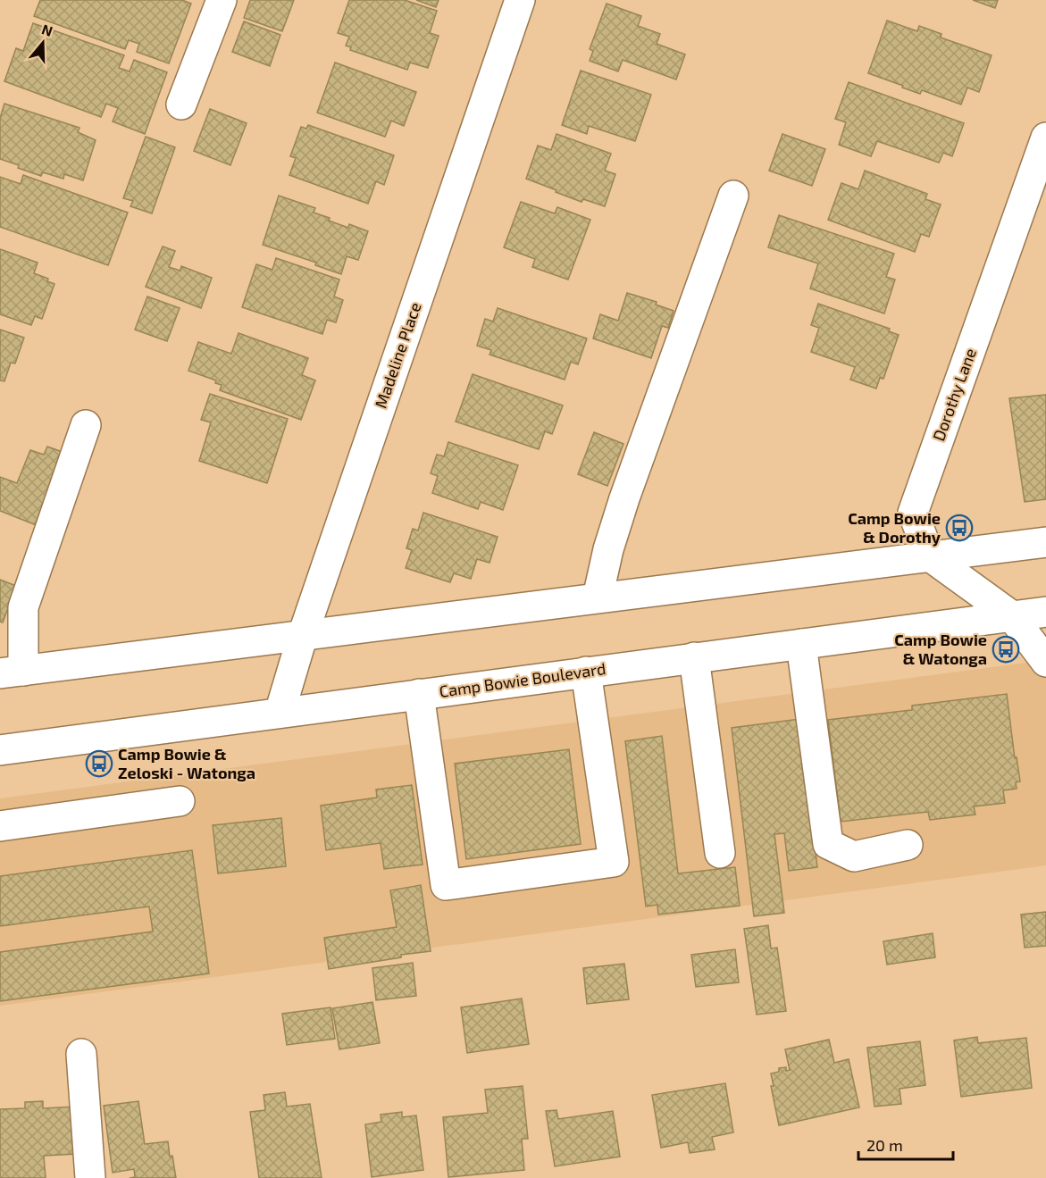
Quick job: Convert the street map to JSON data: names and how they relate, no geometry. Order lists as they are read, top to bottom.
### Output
{
  "streets": {
    "main road": ["Madeline Place", "Dorothy Lane", "Camp Bowie Boulevard"]
  },
  "crossings": [
    ["Madeline Place", "Camp Bowie Boulevard"]
  ],
  "places": {
    "bus stop": ["Camp Bowie & Dorothy", "Camp Bowie & Watonga", "Camp Bowie & Zeloski - Watonga"]
  },
  "scale_bar": "20 m",
  "north": "top"
}
